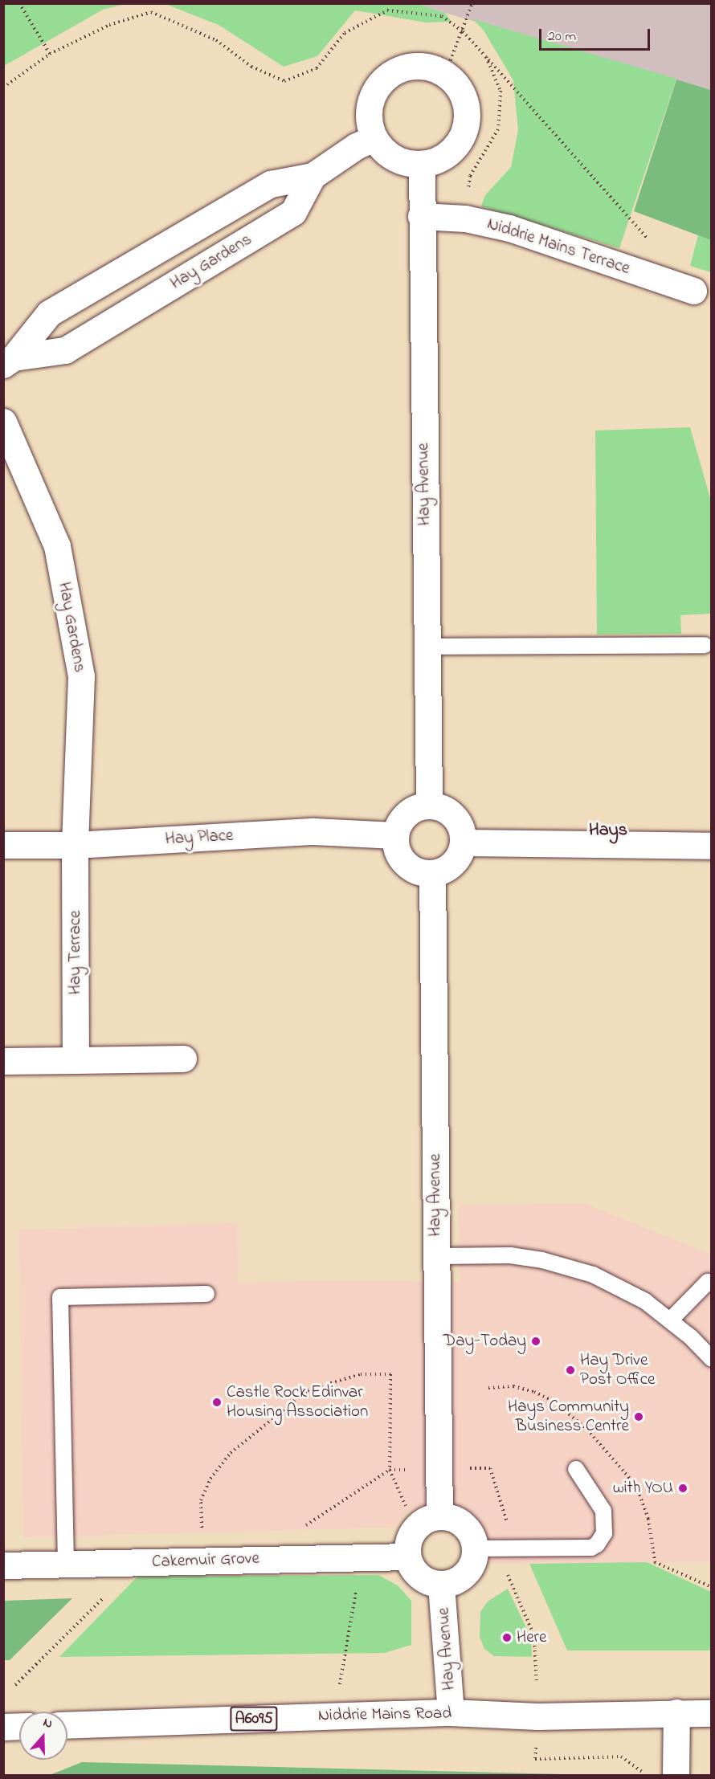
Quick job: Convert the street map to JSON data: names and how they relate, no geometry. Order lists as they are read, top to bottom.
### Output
{
  "streets": {
    "street": [
      "Niddrie Mains Terrace",
      "Hay Gardens",
      "Hay Avenue",
      "Hay Place",
      "Hay Terrace",
      "Cakemuir Grove",
      "Niddrie Mains Road",
      "A6095"
    ]
  },
  "crossings": [
    ["Niddrie Mains Terrace", "Hay Avenue"],
    ["Hay Gardens", "Hay Avenue"],
    ["Hay Gardens", "Hay Place"],
    ["Hay Gardens", "Hay Terrace"],
    ["Hay Avenue", "Hay Place"],
    ["Hay Avenue", "Cakemuir Grove"],
    ["Hay Avenue", "Niddrie Mains Road"],
    ["Hay Place", "Hay Terrace"]
  ],
  "districts": ["Hays"],
  "places": [
    "Day-Today",
    "Hay Drive Post Office",
    "Castle Rock Edinvar Housing Association",
    "Hays Community Business Centre",
    "with YOU",
    "Here"
  ],
  "scale_bar": "20 m",
  "north": "top"
}
